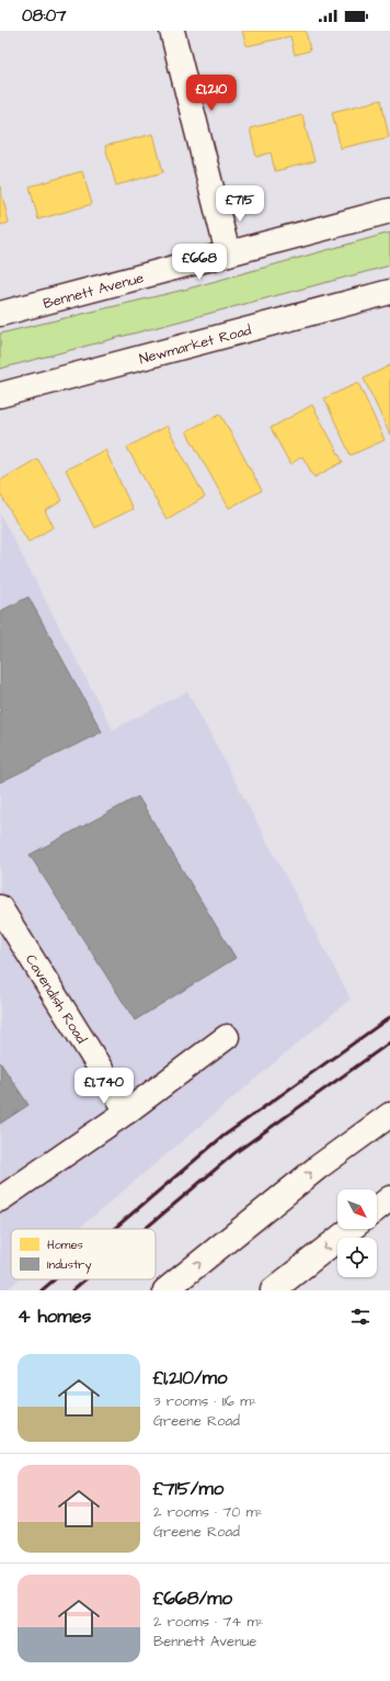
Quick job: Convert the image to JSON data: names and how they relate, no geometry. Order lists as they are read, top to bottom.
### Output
{
  "streets": {
    "main road": ["Bennett Avenue", "Newmarket Road", "Cavendish Road"]
  },
  "legend": ["Homes", "Industry"],
  "north": "bottom right",
  "page": {
    "status": "08:07",
    "price": [
      "£1,210",
      "£715",
      "£668",
      "£1,740"
    ],
    "heading": "4 homes",
    "list": [
      {
        "name": "£1,210/mo",
        "note": "3 rooms · 116 m² · Greene Road"
      },
      {
        "name": "£715/mo",
        "note": "2 rooms · 70 m² · Greene Road"
      },
      {
        "name": "£668/mo",
        "note": "2 rooms · 74 m² · Bennett Avenue"
      }
    ]
  }
}
